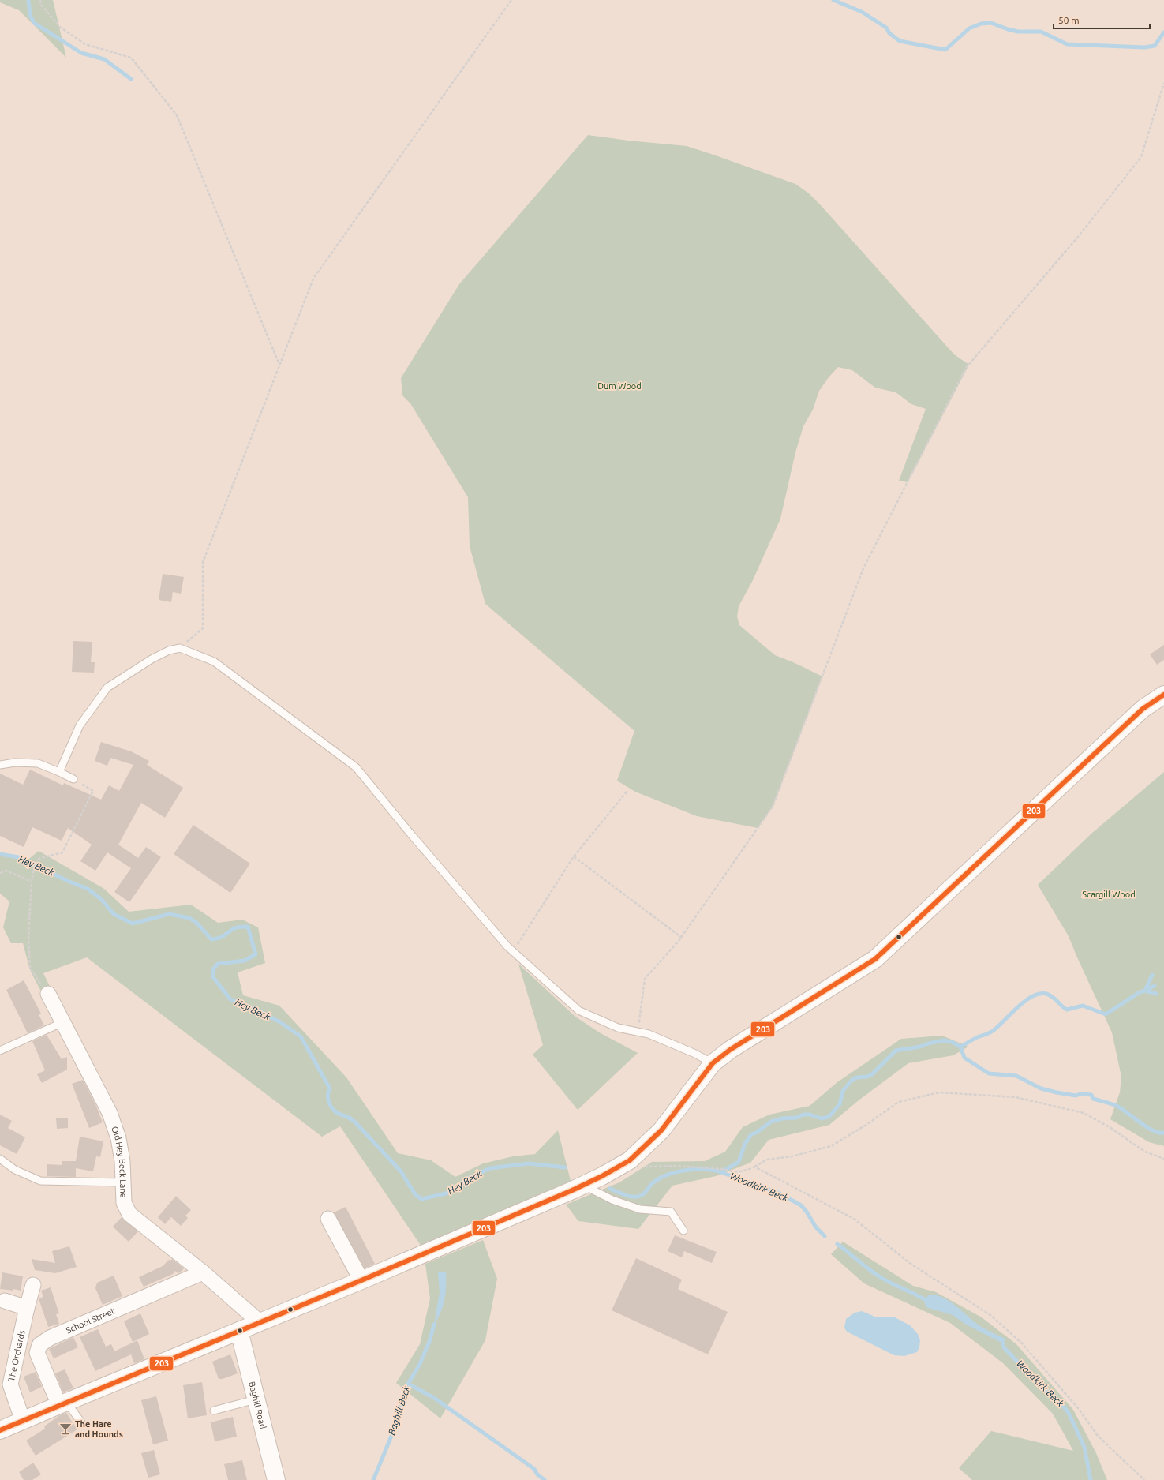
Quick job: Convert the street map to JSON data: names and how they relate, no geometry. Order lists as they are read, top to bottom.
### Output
{
  "streets": {
    "street": [
      "Old Hey Beck Lane",
      "School Street",
      "The Orchards",
      "Baghill Road"
    ]
  },
  "crossings": [
    ["Old Hey Beck Lane", "School Street"]
  ],
  "water": ["Hey Beck", "Woodkirk Beck", "Baghill Beck"],
  "parks": ["Dum Wood", "Scargill Wood"],
  "places": {
    "bar": ["The Hare and Hounds"]
  },
  "lines": ["transit line 203"],
  "scale_bar": "50 m"
}
